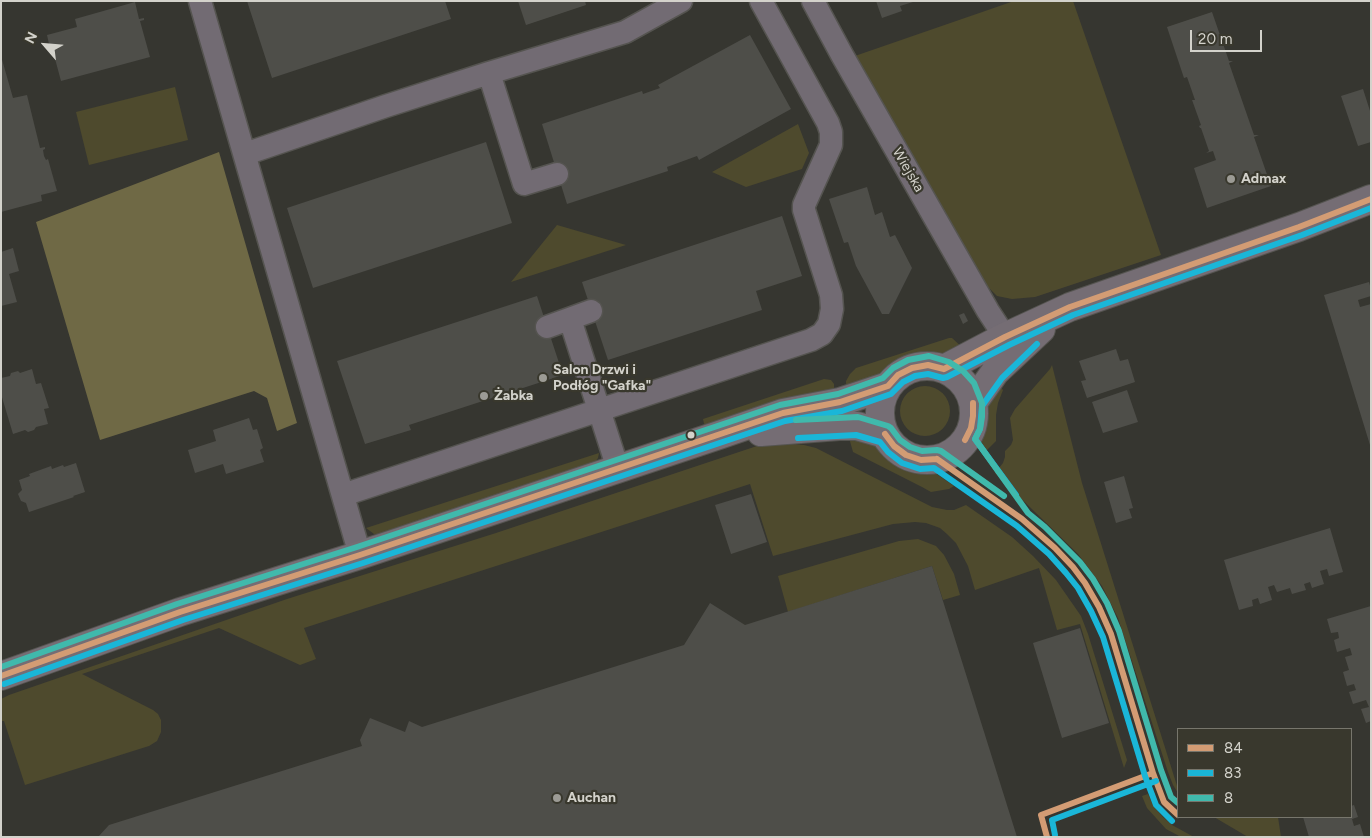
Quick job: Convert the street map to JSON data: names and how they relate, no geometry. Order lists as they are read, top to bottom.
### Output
{
  "streets": {
    "street": ["Wiejska"]
  },
  "places": [
    "Admax",
    "Salon Drzwi i Podłóg \"Gafka\"",
    "Żabka",
    "Auchan"
  ],
  "lines": ["transit line 84", "transit line 83", "transit line 8"],
  "legend": ["84", "83", "8"],
  "scale_bar": "20 m",
  "north": "top left"
}
